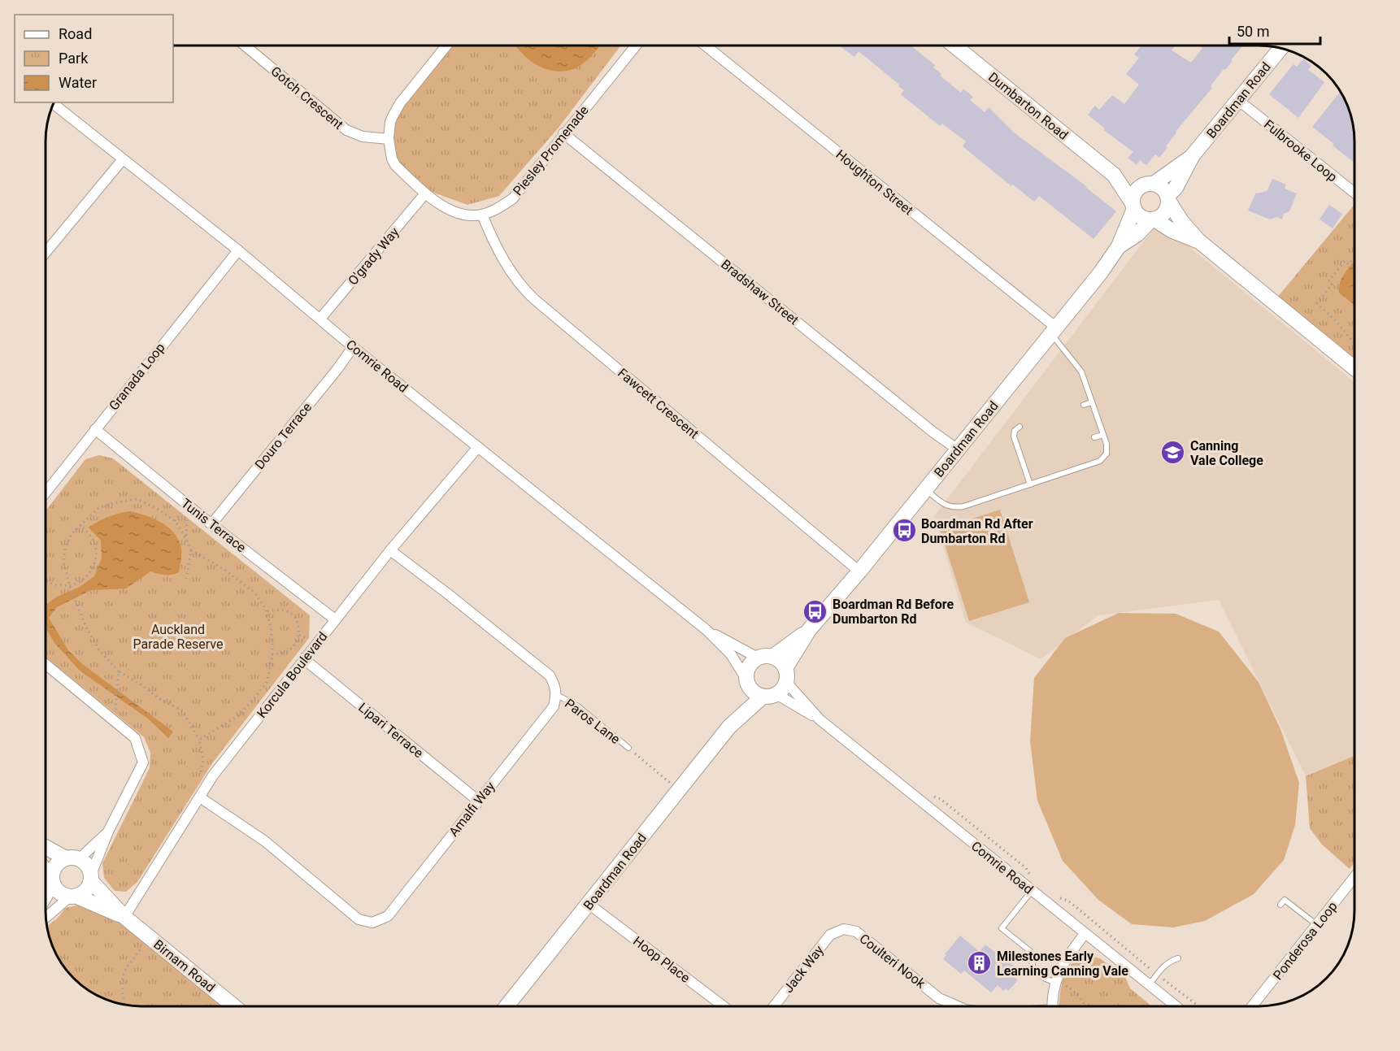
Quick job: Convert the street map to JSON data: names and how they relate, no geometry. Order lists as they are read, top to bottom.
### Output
{
  "streets": {
    "street": [
      "Gotch Crescent",
      "Boardman Road",
      "Dumbarton Road",
      "Piesley Promenade",
      "Fulbrooke Loop",
      "Houghton Street",
      "O'grady Way",
      "Bradshaw Street",
      "Comrie Road",
      "Granada Loop",
      "Fawcett Crescent",
      "Douro Terrace",
      "Tunis Terrace",
      "Korcula Boulevard",
      "Lipari Terrace",
      "Amalfi Way",
      "Ponderosa Loop",
      "Hoop Place",
      "Coulteri Nook",
      "Birnam Road",
      "Jack Way"
    ],
    "lane": ["Paros Lane"]
  },
  "crossings": [
    ["Boardman Road", "Dumbarton Road"],
    ["Boardman Road", "Fulbrooke Loop"],
    ["Boardman Road", "Houghton Street"],
    ["Boardman Road", "Bradshaw Street"],
    ["Boardman Road", "Comrie Road"],
    ["Boardman Road", "Fawcett Crescent"],
    ["Boardman Road", "Hoop Place"],
    ["Piesley Promenade", "Bradshaw Street"],
    ["Piesley Promenade", "Fawcett Crescent"],
    ["O'grady Way", "Comrie Road"],
    ["Comrie Road", "Granada Loop"],
    ["Comrie Road", "Douro Terrace"],
    ["Comrie Road", "Korcula Boulevard"],
    ["Granada Loop", "Tunis Terrace"],
    ["Douro Terrace", "Tunis Terrace"],
    ["Tunis Terrace", "Korcula Boulevard"],
    ["Korcula Boulevard", "Lipari Terrace"],
    ["Korcula Boulevard", "Amalfi Way"],
    ["Korcula Boulevard", "Birnam Road"],
    ["Paros Lane", "Amalfi Way"],
    ["Lipari Terrace", "Amalfi Way"],
    ["Coulteri Nook", "Jack Way"]
  ],
  "parks": ["Auckland Parade Reserve"],
  "places": {
    "school or university": ["Canning Vale College"],
    "bus stop": ["Boardman Rd After Dumbarton Rd", "Boardman Rd Before Dumbarton Rd"],
    "building": ["Milestones Early Learning Canning Vale"]
  },
  "legend": ["Road", "Park", "Water"],
  "scale_bar": "50 m"
}
